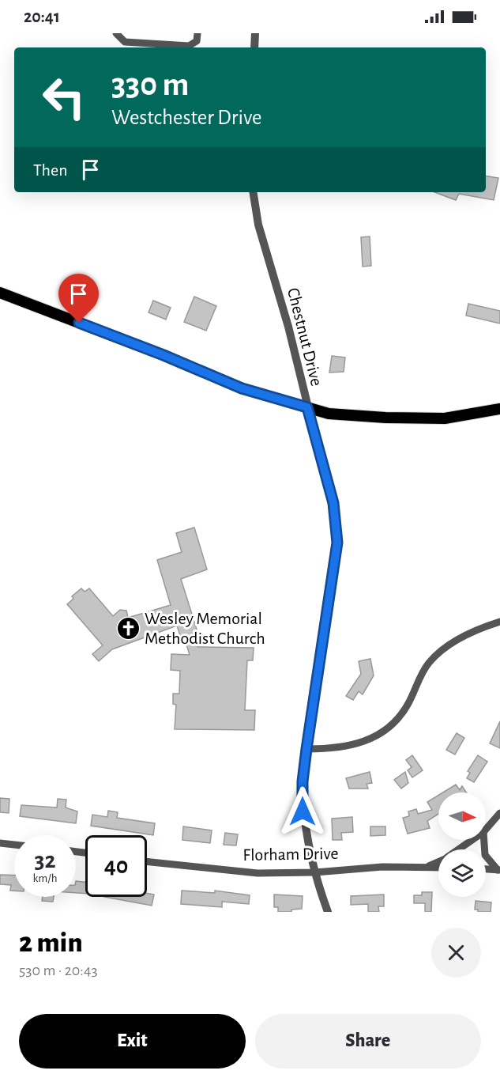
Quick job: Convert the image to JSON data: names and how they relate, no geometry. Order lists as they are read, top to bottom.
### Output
{
  "streets": {
    "street": ["Chestnut Drive", "Florham Drive"]
  },
  "crossings": [
    ["Chestnut Drive", "Florham Drive"]
  ],
  "places": {
    "church": ["Wesley Memorial Methodist Church"]
  },
  "north": "right",
  "page": {
    "status": "20:41",
    "turn": ["330 m", "Westchester Drive"],
    "then": "Then",
    "speed": "32 km/h",
    "limit": "40",
    "heading": ["2 min", "530 m · 20:43"],
    "buttons": ["Exit", "Share"]
  }
}
